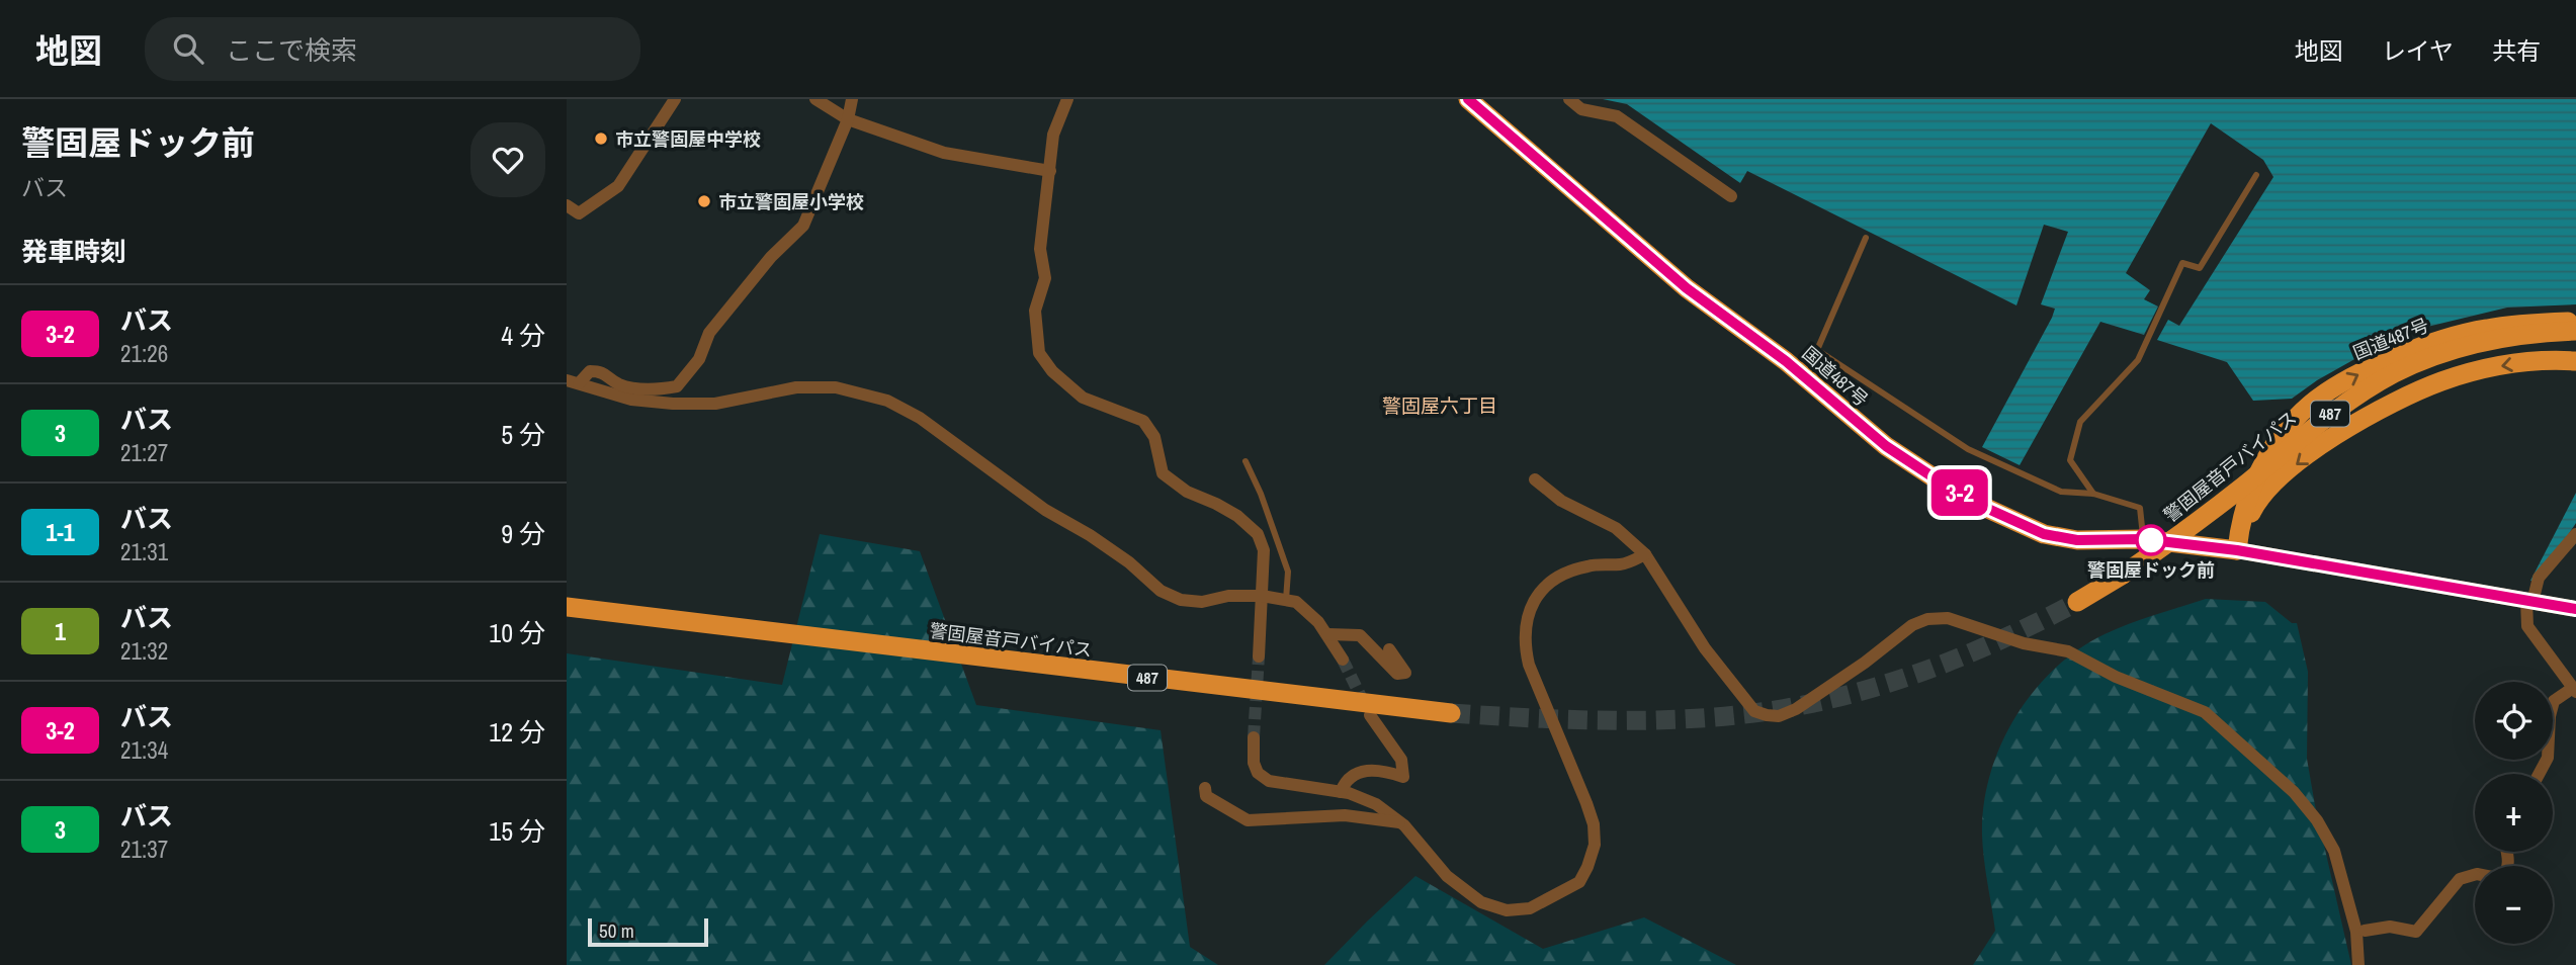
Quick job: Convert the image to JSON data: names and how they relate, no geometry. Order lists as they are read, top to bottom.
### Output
{
  "streets": {
    "highway": ["国道487号", "487", "警固屋音戸バイパス"]
  },
  "crossings": [
    ["国道487号", "487"],
    ["国道487号", "警固屋音戸バイパス"]
  ],
  "districts": ["警固屋六丁目"],
  "places": ["市立警固屋中学校", "市立警固屋小学校", "警固屋ドック前"],
  "lines": ["bus line 3-2"],
  "scale_bar": "50 m",
  "page": {
    "header": "地図",
    "search": "ここで検索",
    "nav": ["地図", "レイヤ", "共有"],
    "heading": [
      ["警固屋ドック前", "バス"],
      "発車時刻"
    ],
    "on_map": "3-2",
    "list": [
      {
        "mark": "3-2",
        "name": "バス",
        "note": "21:26",
        "value": "4 分"
      },
      {
        "mark": "3",
        "name": "バス",
        "note": "21:27",
        "value": "5 分"
      },
      {
        "mark": "1-1",
        "name": "バス",
        "note": "21:31",
        "value": "9 分"
      },
      {
        "mark": "1",
        "name": "バス",
        "note": "21:32",
        "value": "10 分"
      },
      {
        "mark": "3-2",
        "name": "バス",
        "note": "21:34",
        "value": "12 分"
      },
      {
        "mark": "3",
        "name": "バス",
        "note": "21:37",
        "value": "15 分"
      }
    ],
    "map_buttons": ["+", "−"],
    "scale": "50 m"
  }
}
